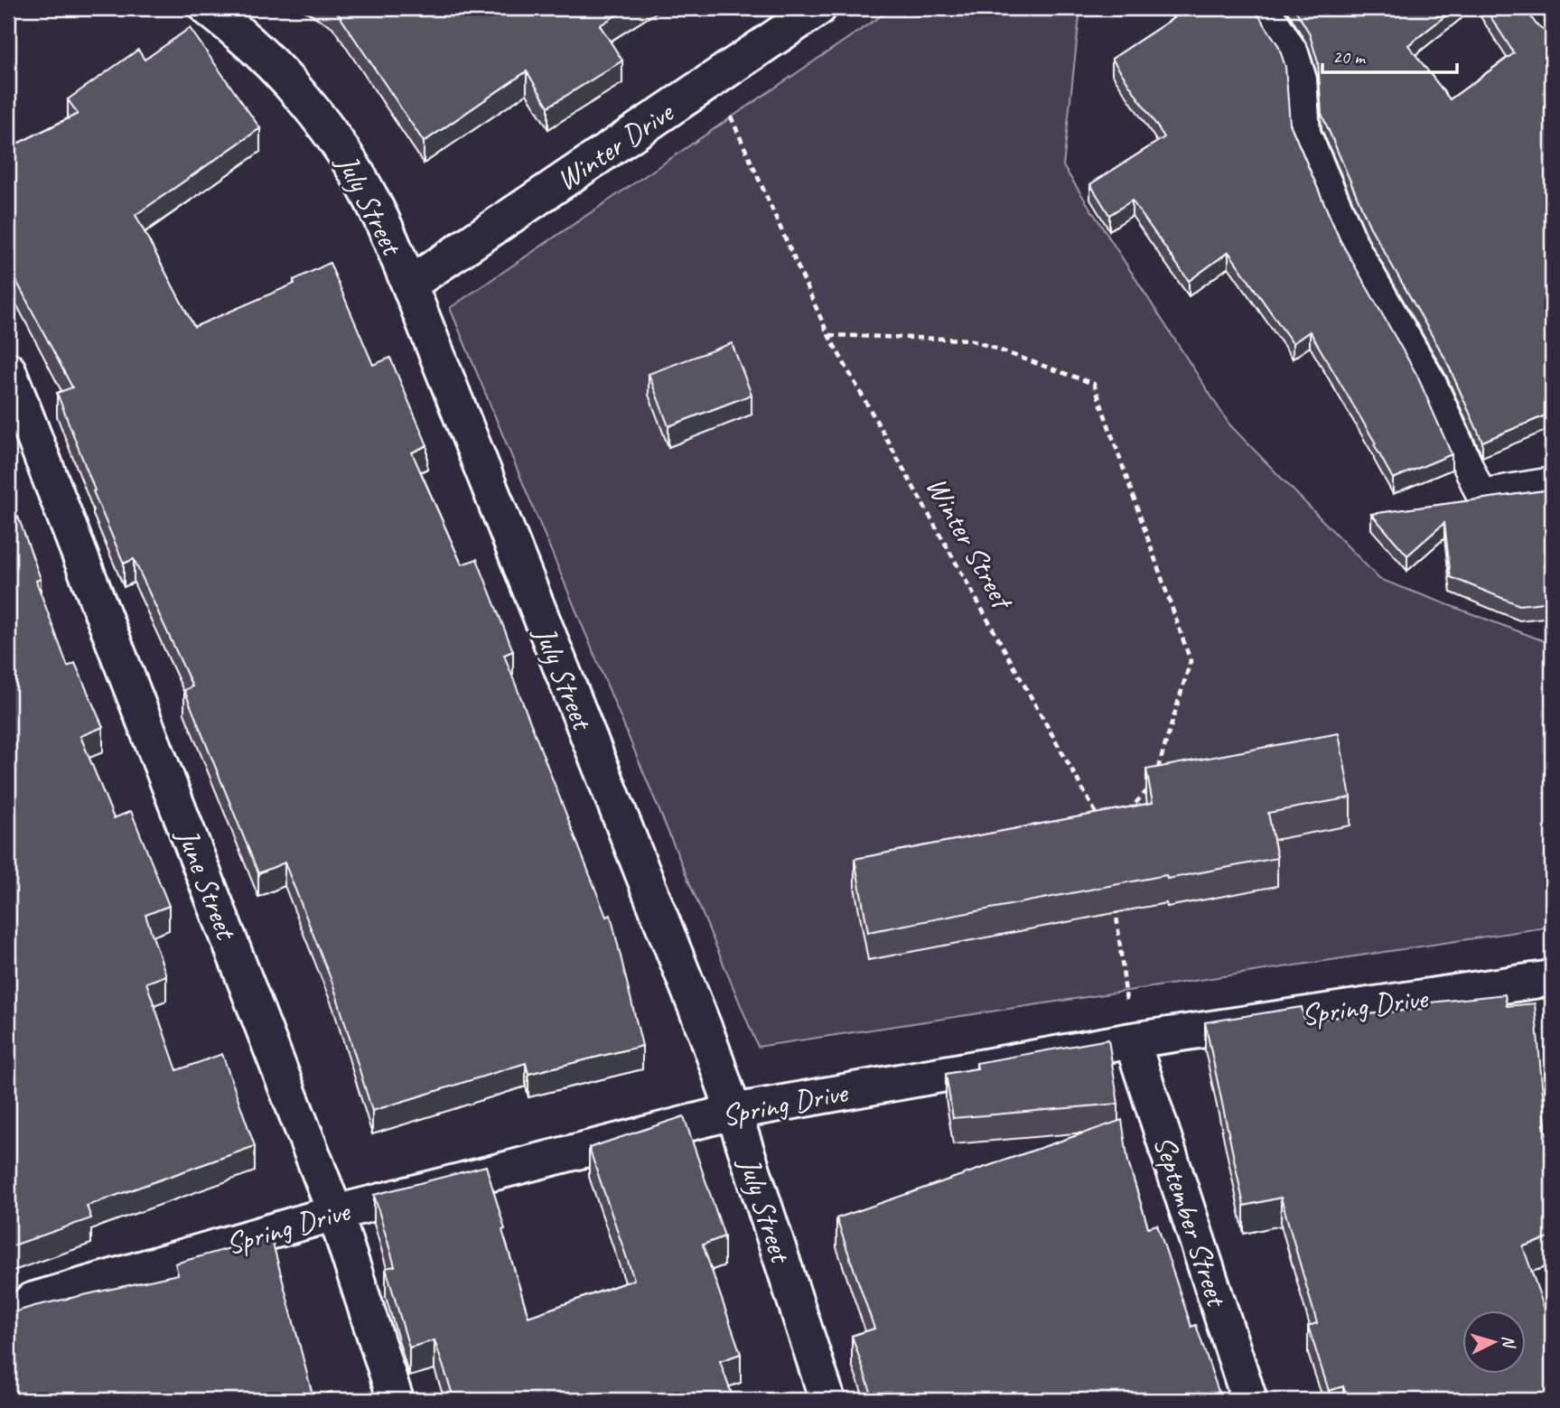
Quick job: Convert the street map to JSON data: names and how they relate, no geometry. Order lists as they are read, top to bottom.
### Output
{
  "streets": {
    "street": [
      "Winter Drive",
      "July Street",
      "June Street",
      "Spring Drive",
      "September Street"
    ],
    "path": ["Winter Street"]
  },
  "crossings": [
    ["Winter Drive", "July Street"],
    ["Winter Drive", "Winter Street"],
    ["July Street", "Spring Drive"],
    ["June Street", "Spring Drive"],
    ["Spring Drive", "September Street"]
  ],
  "scale_bar": "20 m",
  "north": "right"
}
